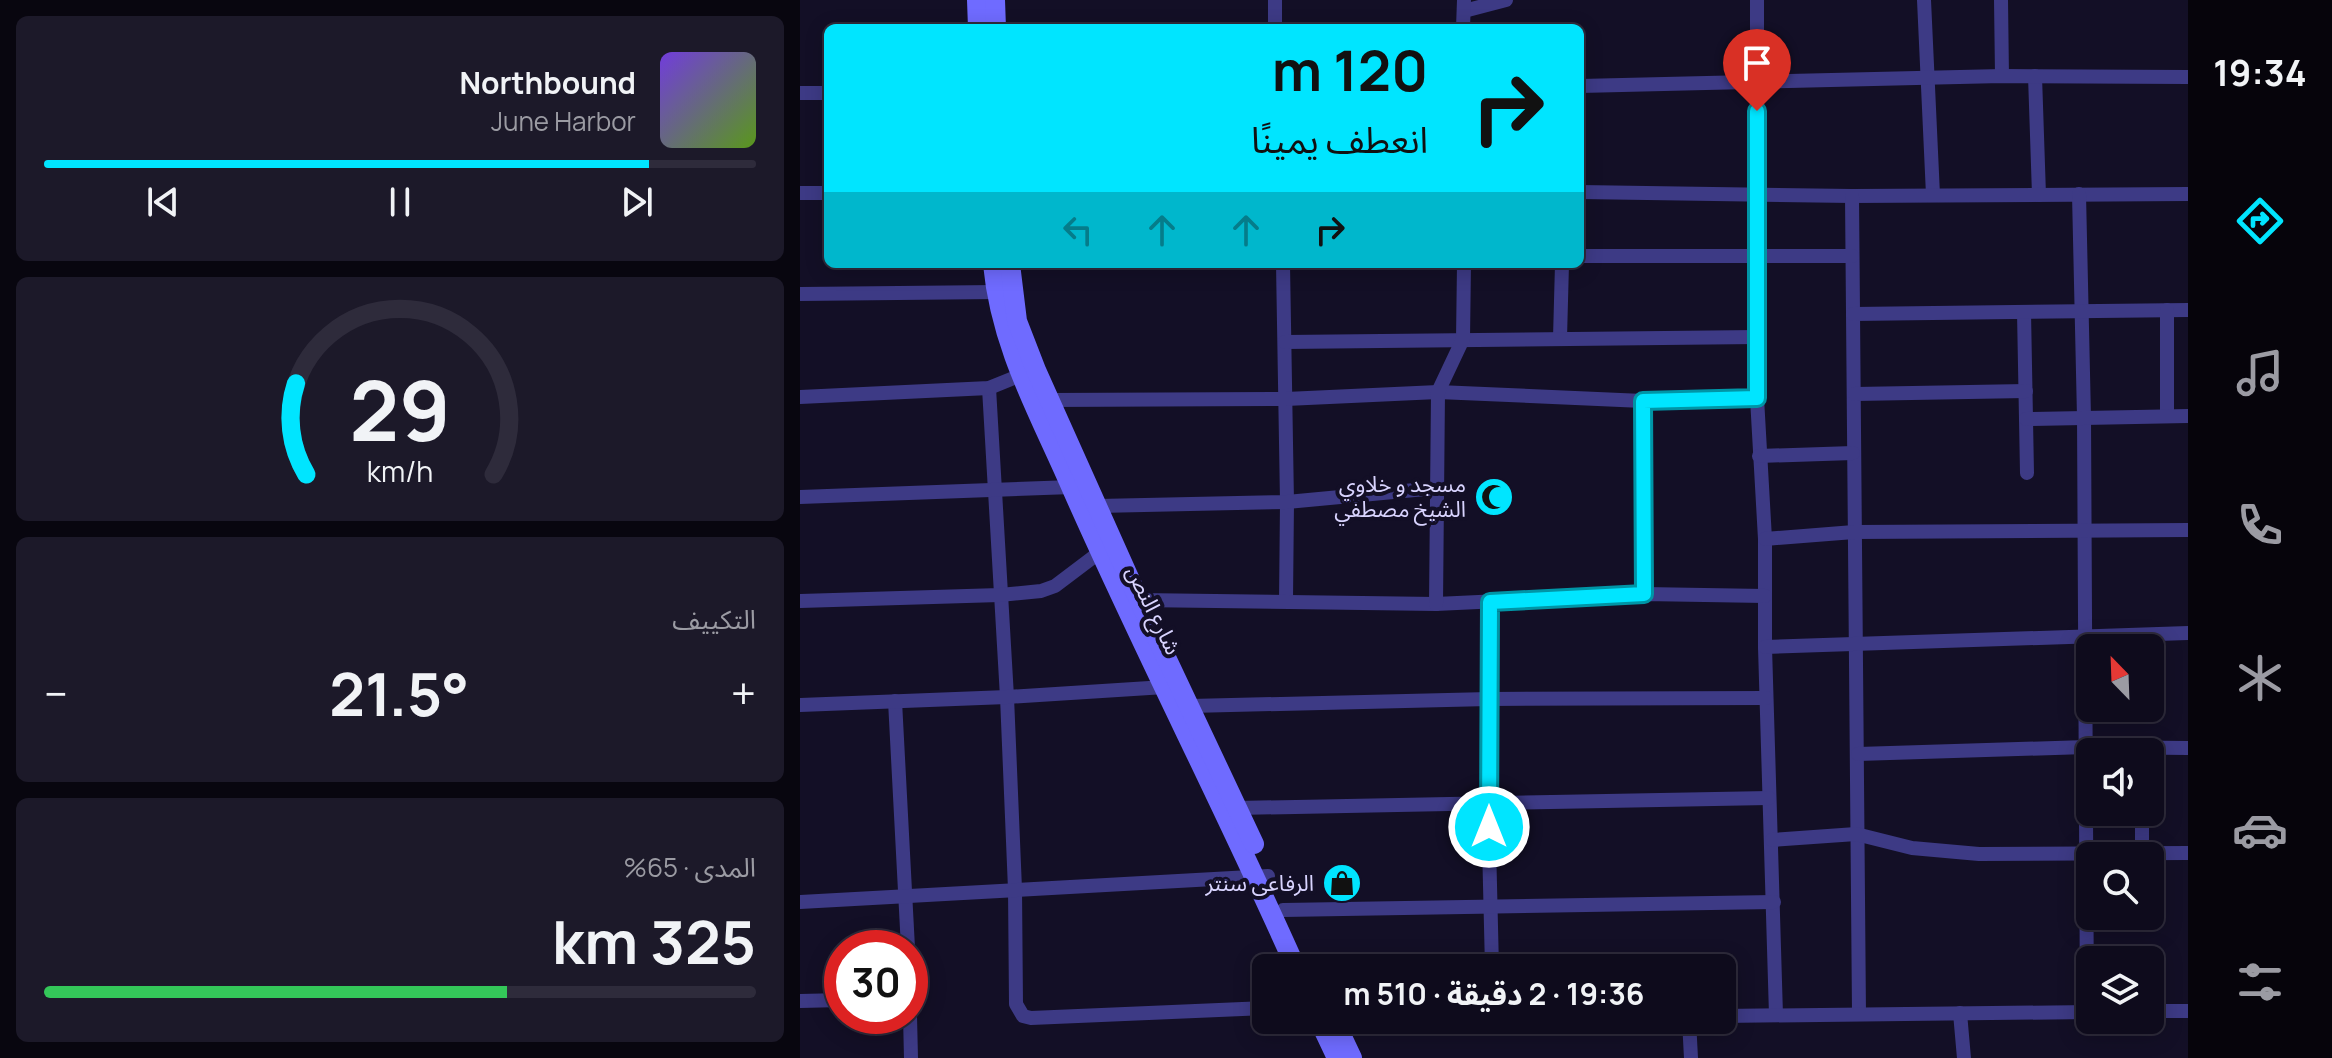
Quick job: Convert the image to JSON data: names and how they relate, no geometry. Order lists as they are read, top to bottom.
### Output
{
  "streets": {
    "main road": ["شارع النص"]
  },
  "places": {
    "mosque": ["مسجد و خلاوي الشيخ مصطفي"],
    "shop": ["الرفاعى سنتر"]
  },
  "north": "top left",
  "page": {
    "tabs": "19:34",
    "turn": ["120 m", "انعطف يمينًا"],
    "song": ["Northbound", "June Harbor"],
    "tile": [
      "التكييف",
      ["المدى · 65%", "325 km"]
    ],
    "heat": ["−", "21.5°", "+"],
    "limit": "30",
    "trip": "19:36 · 2 دقيقة · 510 m",
    "gauge": ["29", "km/h"]
  }
}
